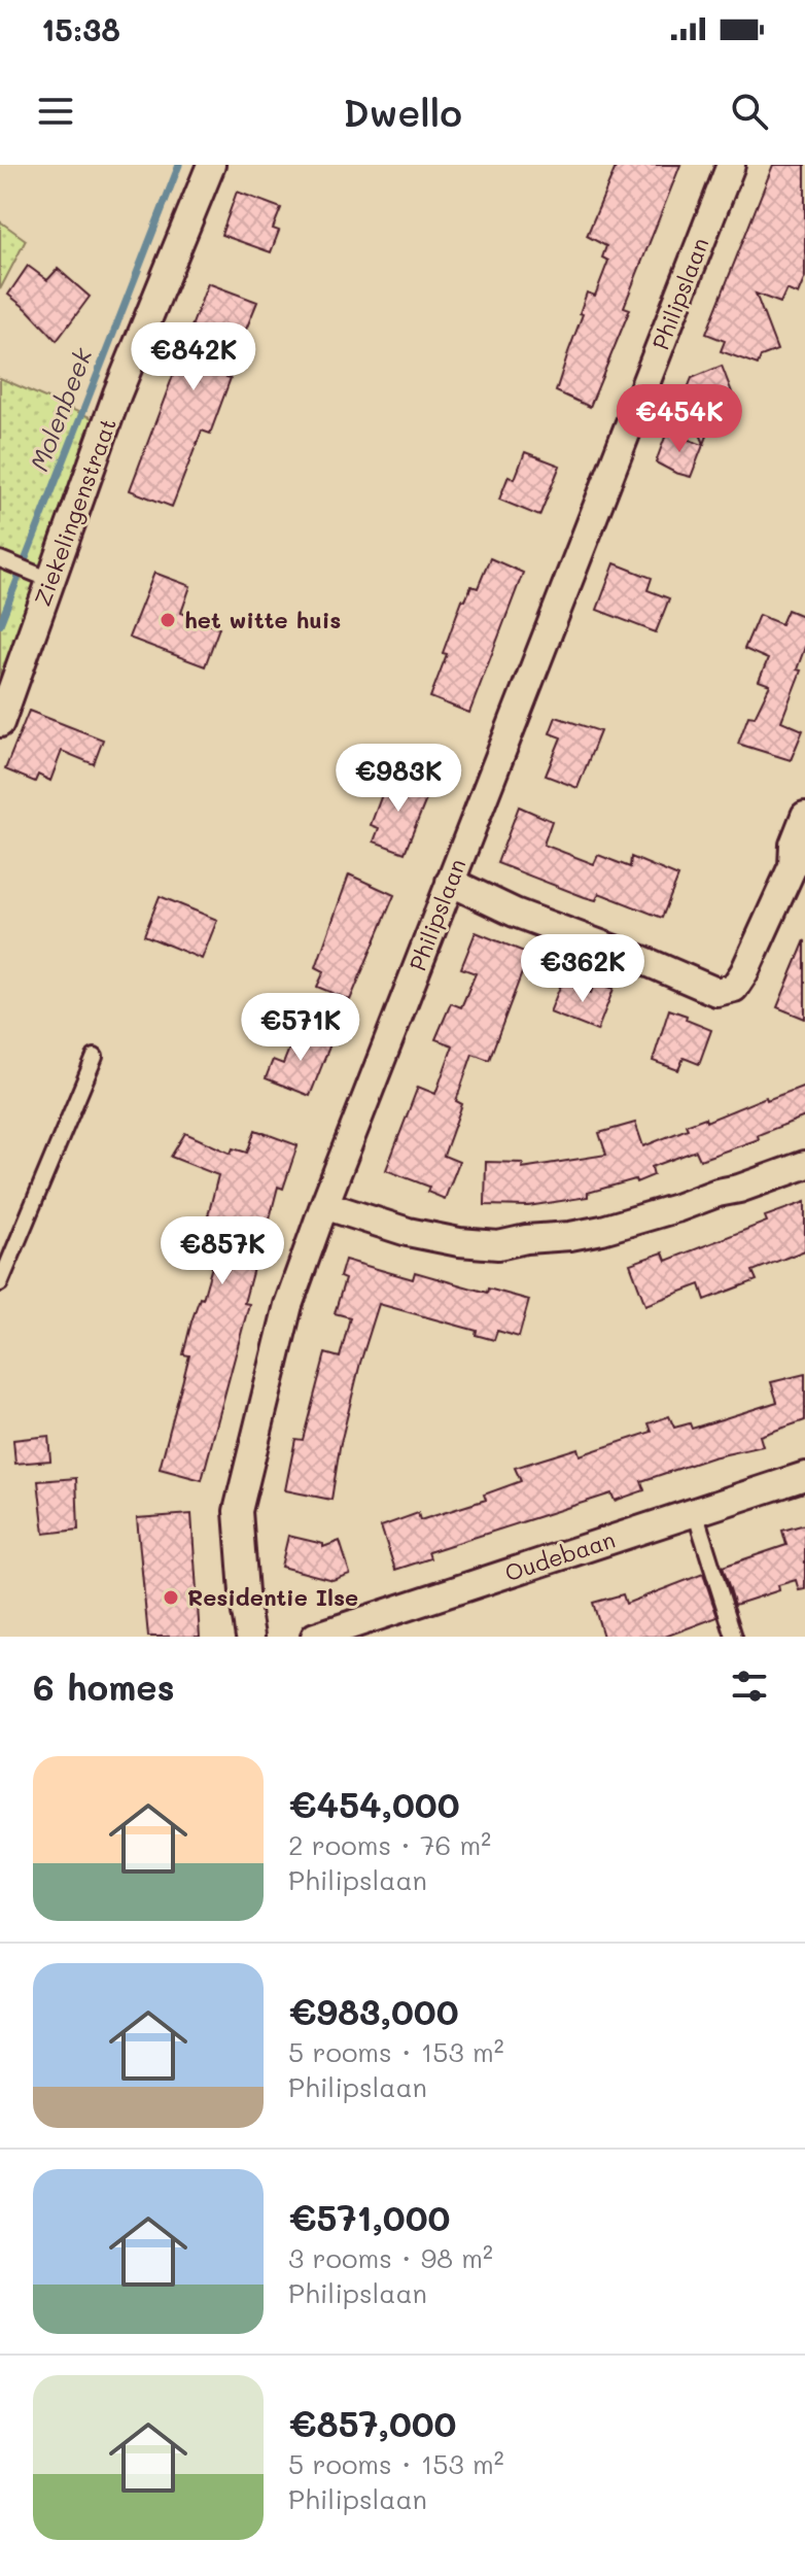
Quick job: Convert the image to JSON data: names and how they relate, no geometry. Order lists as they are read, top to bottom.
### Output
{
  "streets": {
    "street": ["Philipslaan", "Ziekelingenstraat", "Oudebaan"]
  },
  "water": ["Molenbeek"],
  "places": ["het witte huis", "Residentie Ilse"],
  "page": {
    "status": "15:38",
    "header": "Dwello",
    "price": [
      "€842K",
      "€454K",
      "€983K",
      "€362K",
      "€571K",
      "€857K"
    ],
    "heading": "6 homes",
    "list": [
      {
        "name": "€454,000",
        "note": "2 rooms · 76 m² · Philipslaan"
      },
      {
        "name": "€983,000",
        "note": "5 rooms · 153 m² · Philipslaan"
      },
      {
        "name": "€571,000",
        "note": "3 rooms · 98 m² · Philipslaan"
      },
      {
        "name": "€857,000",
        "note": "5 rooms · 153 m² · Philipslaan"
      }
    ]
  }
}
